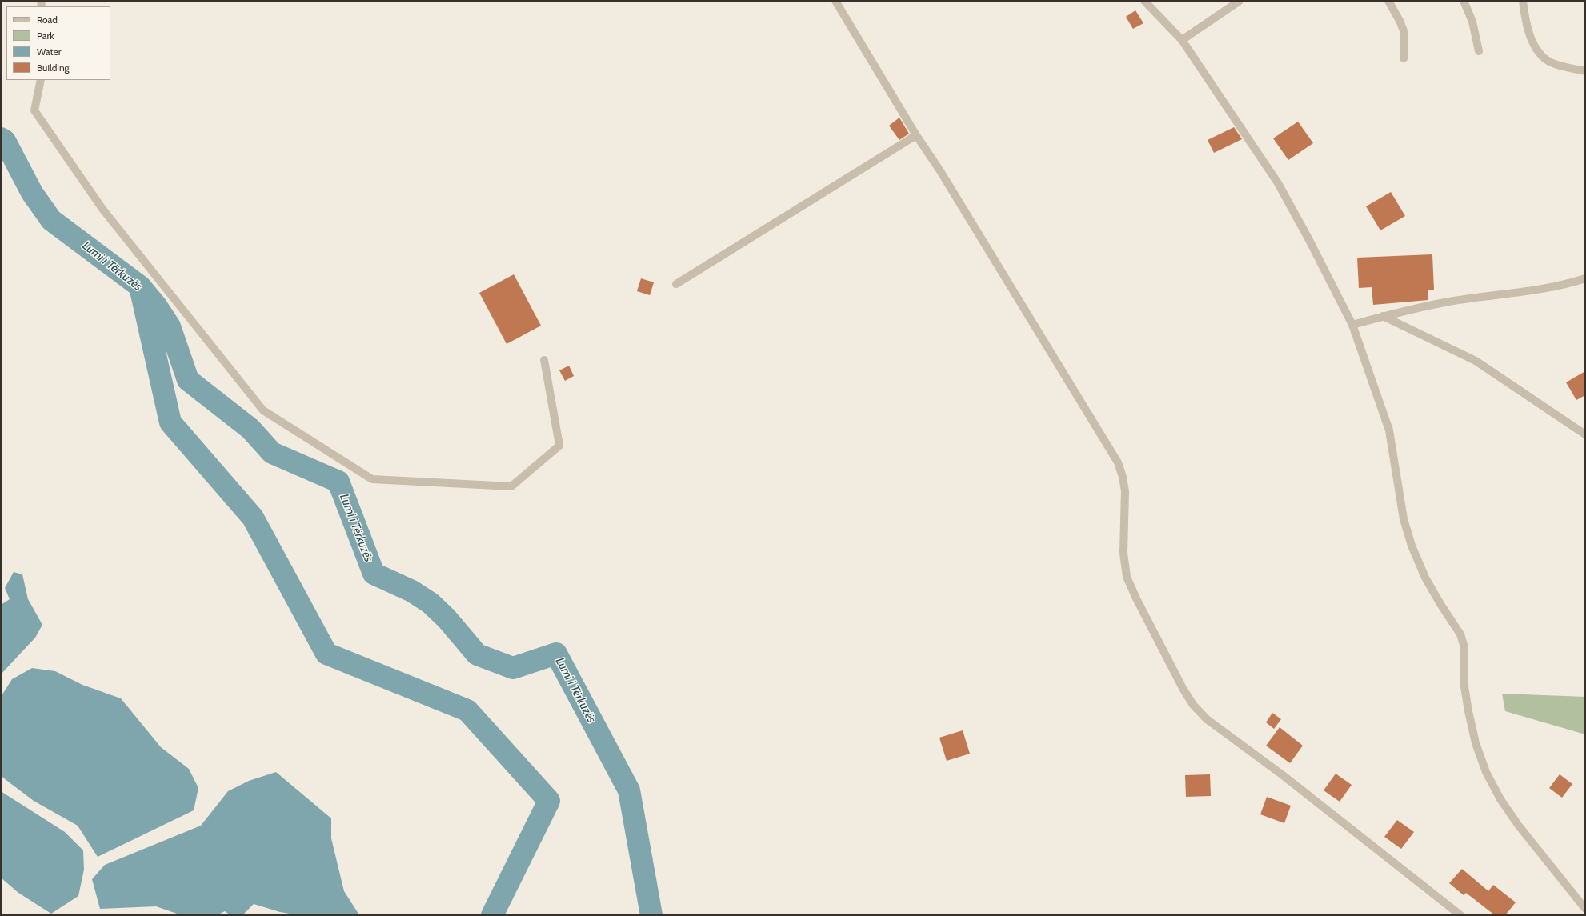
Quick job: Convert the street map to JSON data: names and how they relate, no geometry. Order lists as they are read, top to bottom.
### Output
{
  "water": ["Lumi i Tërkuzës"],
  "legend": [
    "Road",
    "Park",
    "Water",
    "Building"
  ]
}
